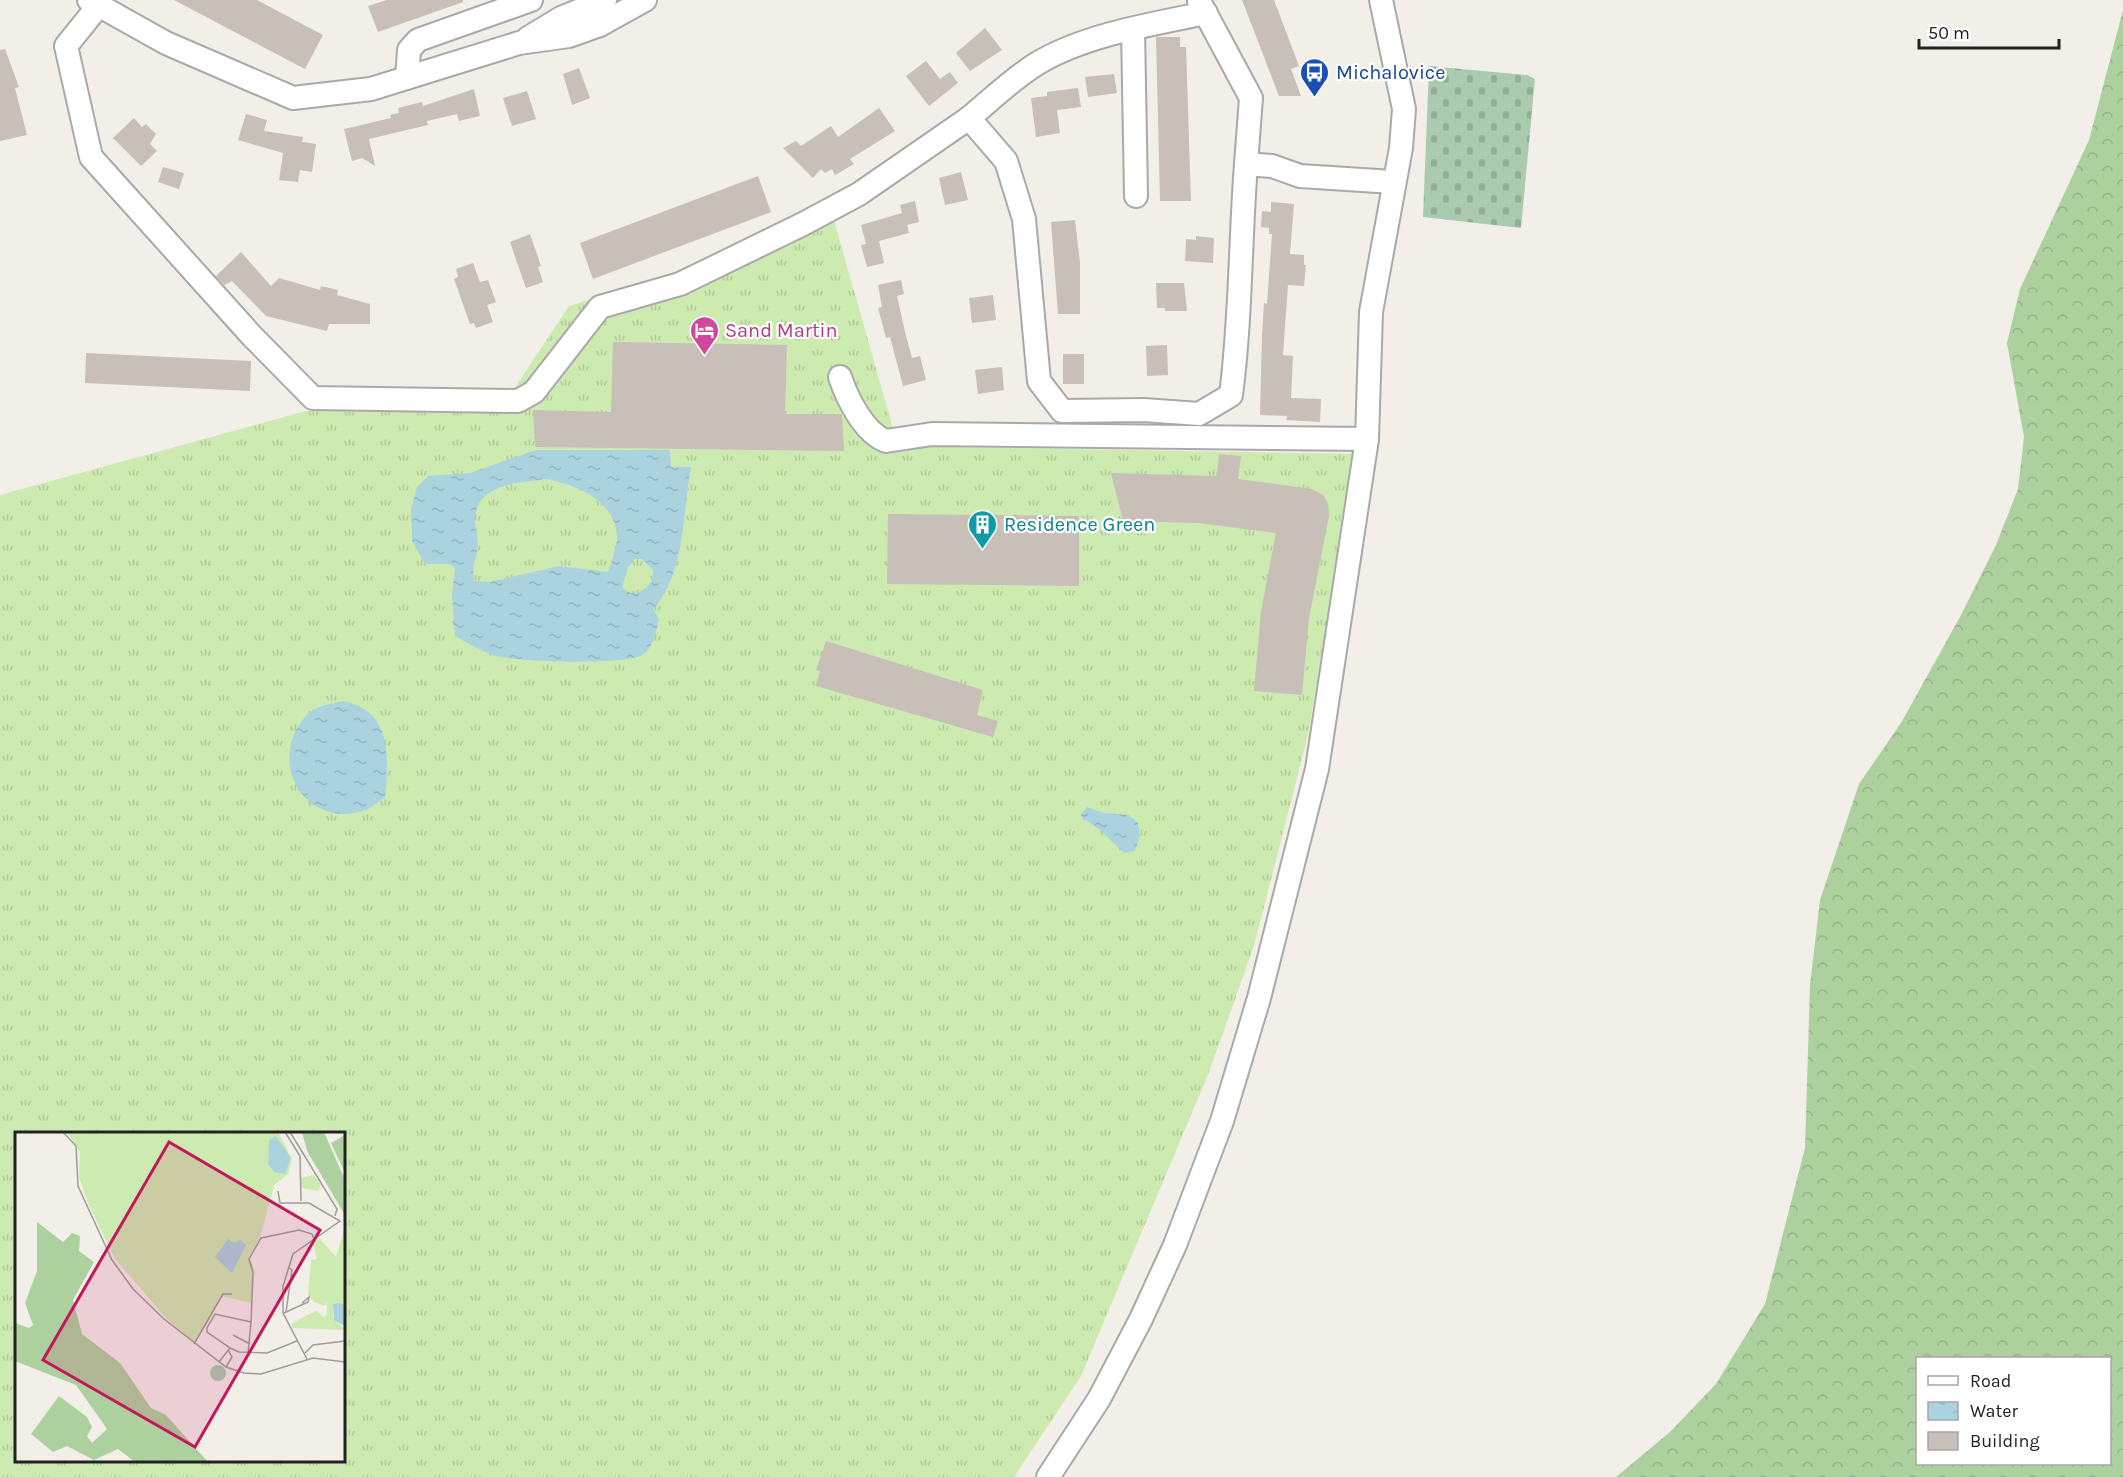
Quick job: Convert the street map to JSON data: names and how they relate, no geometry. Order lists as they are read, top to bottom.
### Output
{
  "places": {
    "bus stop": ["Michalovice"],
    "hotel": ["Sand Martin"],
    "building": ["Residence Green"]
  },
  "legend": ["Road", "Water", "Building"],
  "scale_bar": "50 m"
}
